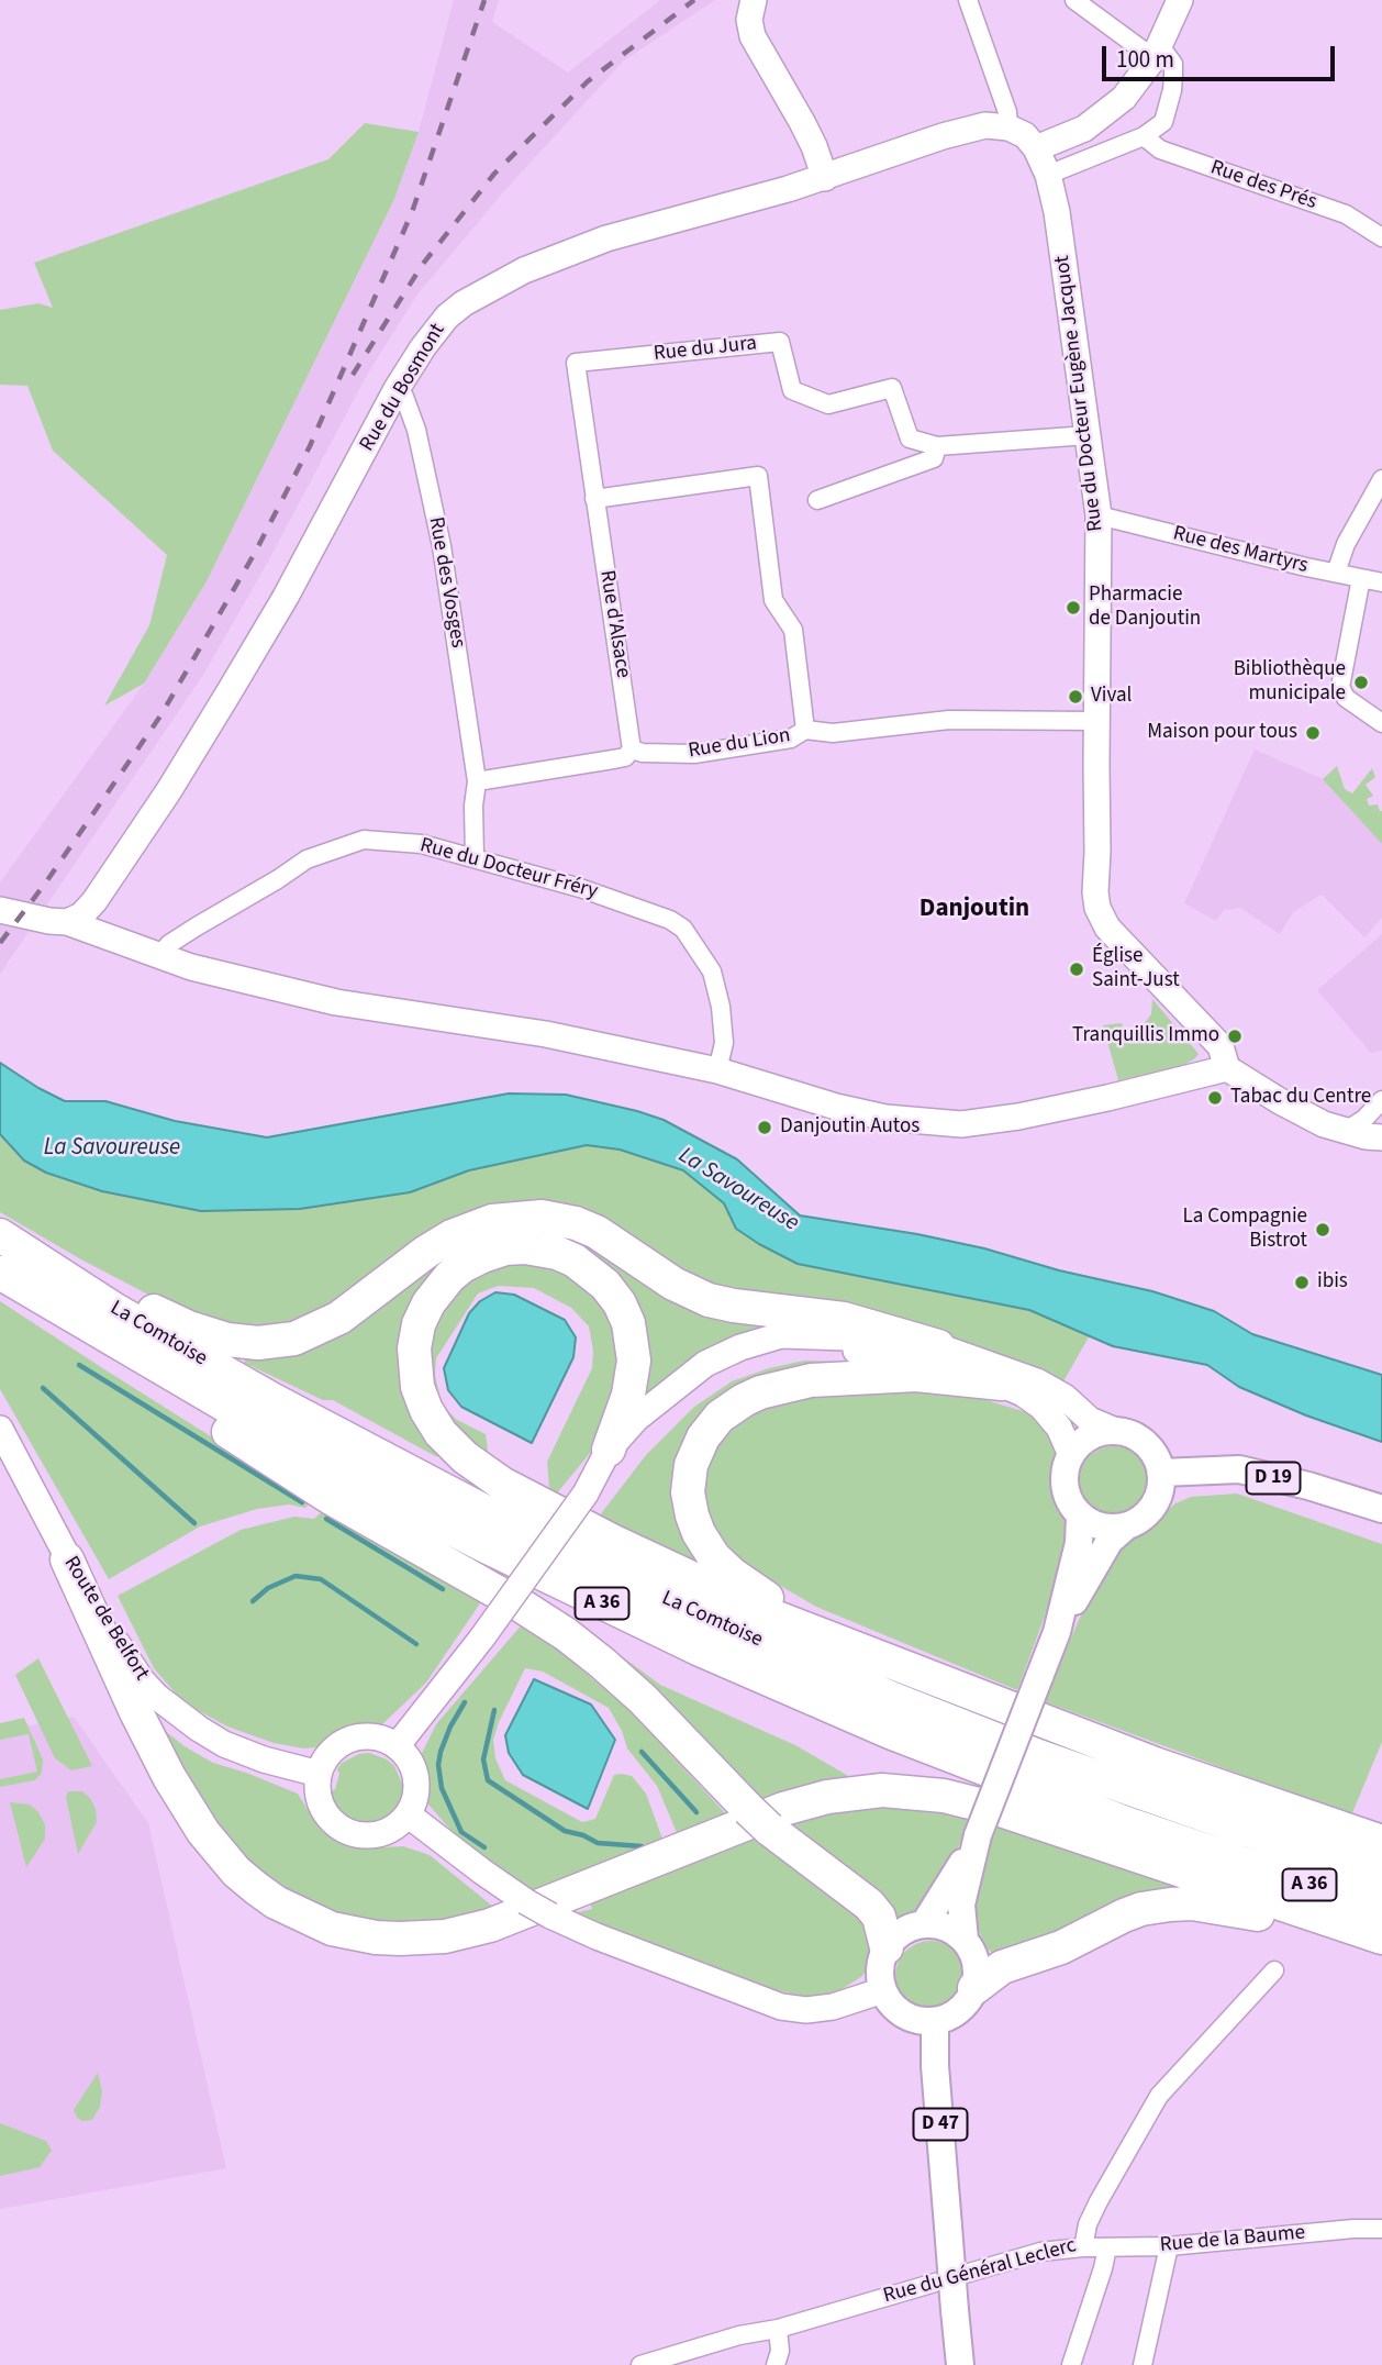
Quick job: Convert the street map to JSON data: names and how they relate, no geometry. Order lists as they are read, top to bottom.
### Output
{
  "streets": {
    "highway": ["La Comtoise", "A 36"],
    "main road": ["D 19", "D 47"],
    "street": [
      "Rue des Prés",
      "Rue du Jura",
      "Rue du Bosmont",
      "Rue du Docteur Eugène Jacquot",
      "Rue des Martyrs",
      "Rue des Vosges",
      "Rue d'Alsace",
      "Rue du Lion",
      "Rue du Docteur Fréry",
      "Route de Belfort",
      "Rue de la Baume",
      "Rue du Général Leclerc"
    ]
  },
  "crossings": [
    ["Rue du Jura", "Rue d'Alsace"],
    ["Rue du Bosmont", "Rue des Vosges"],
    ["Rue du Docteur Eugène Jacquot", "Rue des Martyrs"],
    ["Rue du Docteur Eugène Jacquot", "Rue du Lion"],
    ["Rue des Vosges", "Rue du Lion"],
    ["Rue des Vosges", "Rue du Docteur Fréry"],
    ["Rue d'Alsace", "Rue du Lion"],
    ["Rue de la Baume", "Rue du Général Leclerc"]
  ],
  "districts": ["Danjoutin"],
  "water": ["La Savoureuse"],
  "places": [
    "Pharmacie de Danjoutin",
    "Bibliothèque municipale",
    "Vival",
    "Maison pour tous",
    "Église Saint-Just",
    "Tranquillis Immo",
    "Tabac du Centre",
    "Danjoutin Autos",
    "La Compagnie Bistrot",
    "ibis"
  ],
  "scale_bar": "100 m"
}
